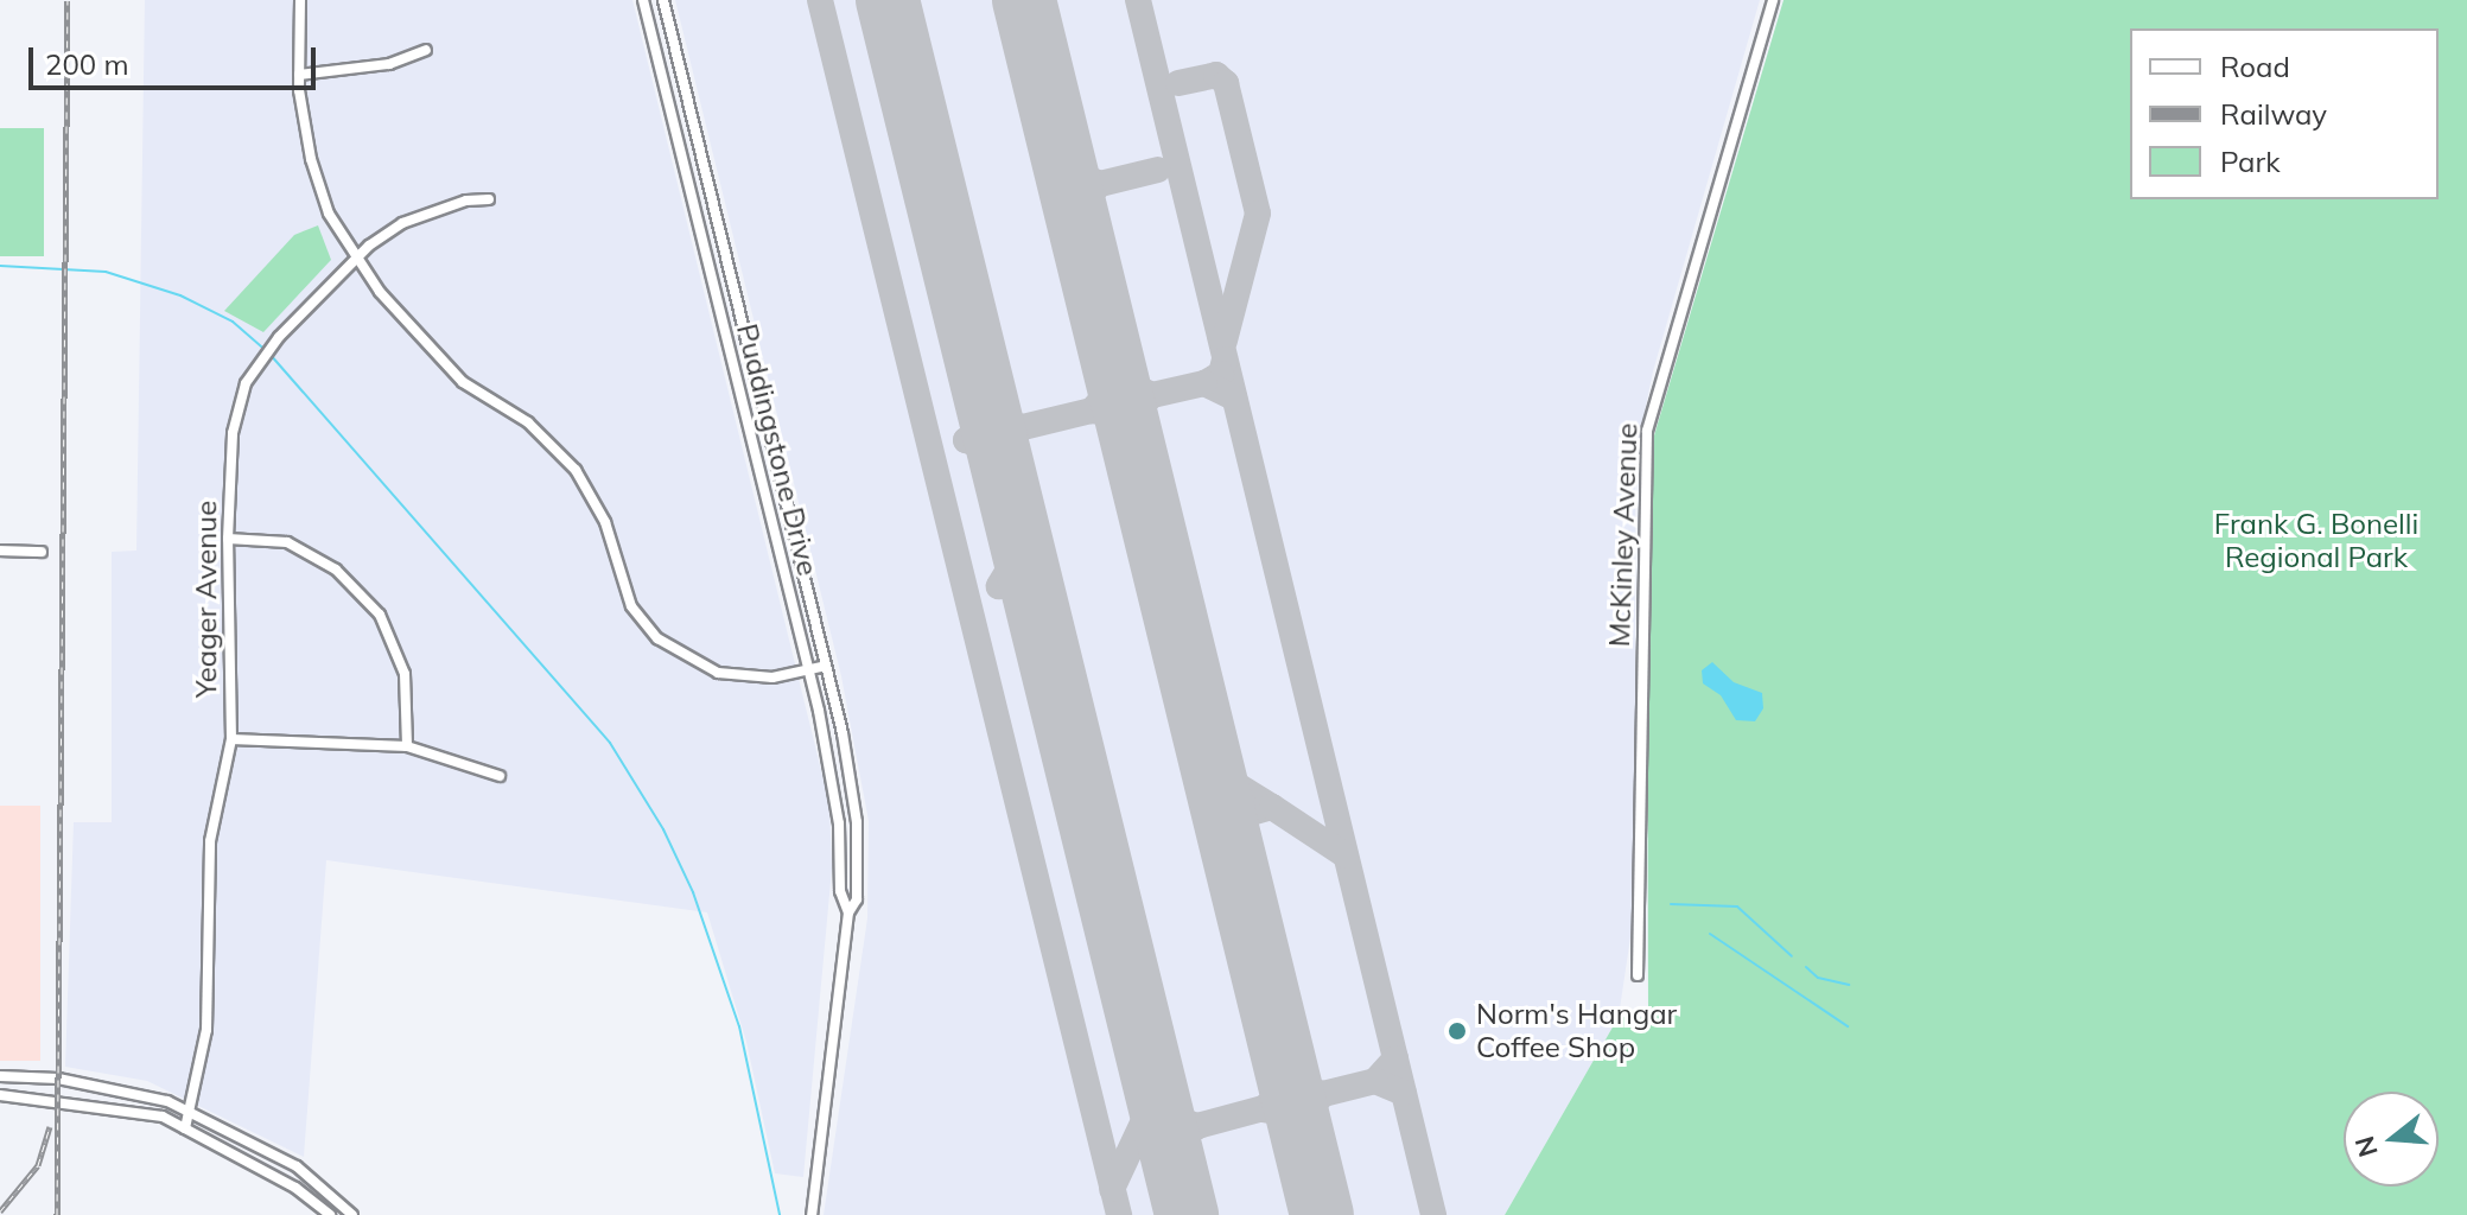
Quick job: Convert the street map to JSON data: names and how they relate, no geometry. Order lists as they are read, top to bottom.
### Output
{
  "streets": {
    "street": ["Puddingstone Drive", "McKinley Avenue", "Yeager Avenue"]
  },
  "parks": ["Frank G. Bonelli Regional Park"],
  "places": ["Norm's Hangar Coffee Shop"],
  "legend": ["Road", "Railway", "Park"],
  "scale_bar": "200 m",
  "north": "left"
}
